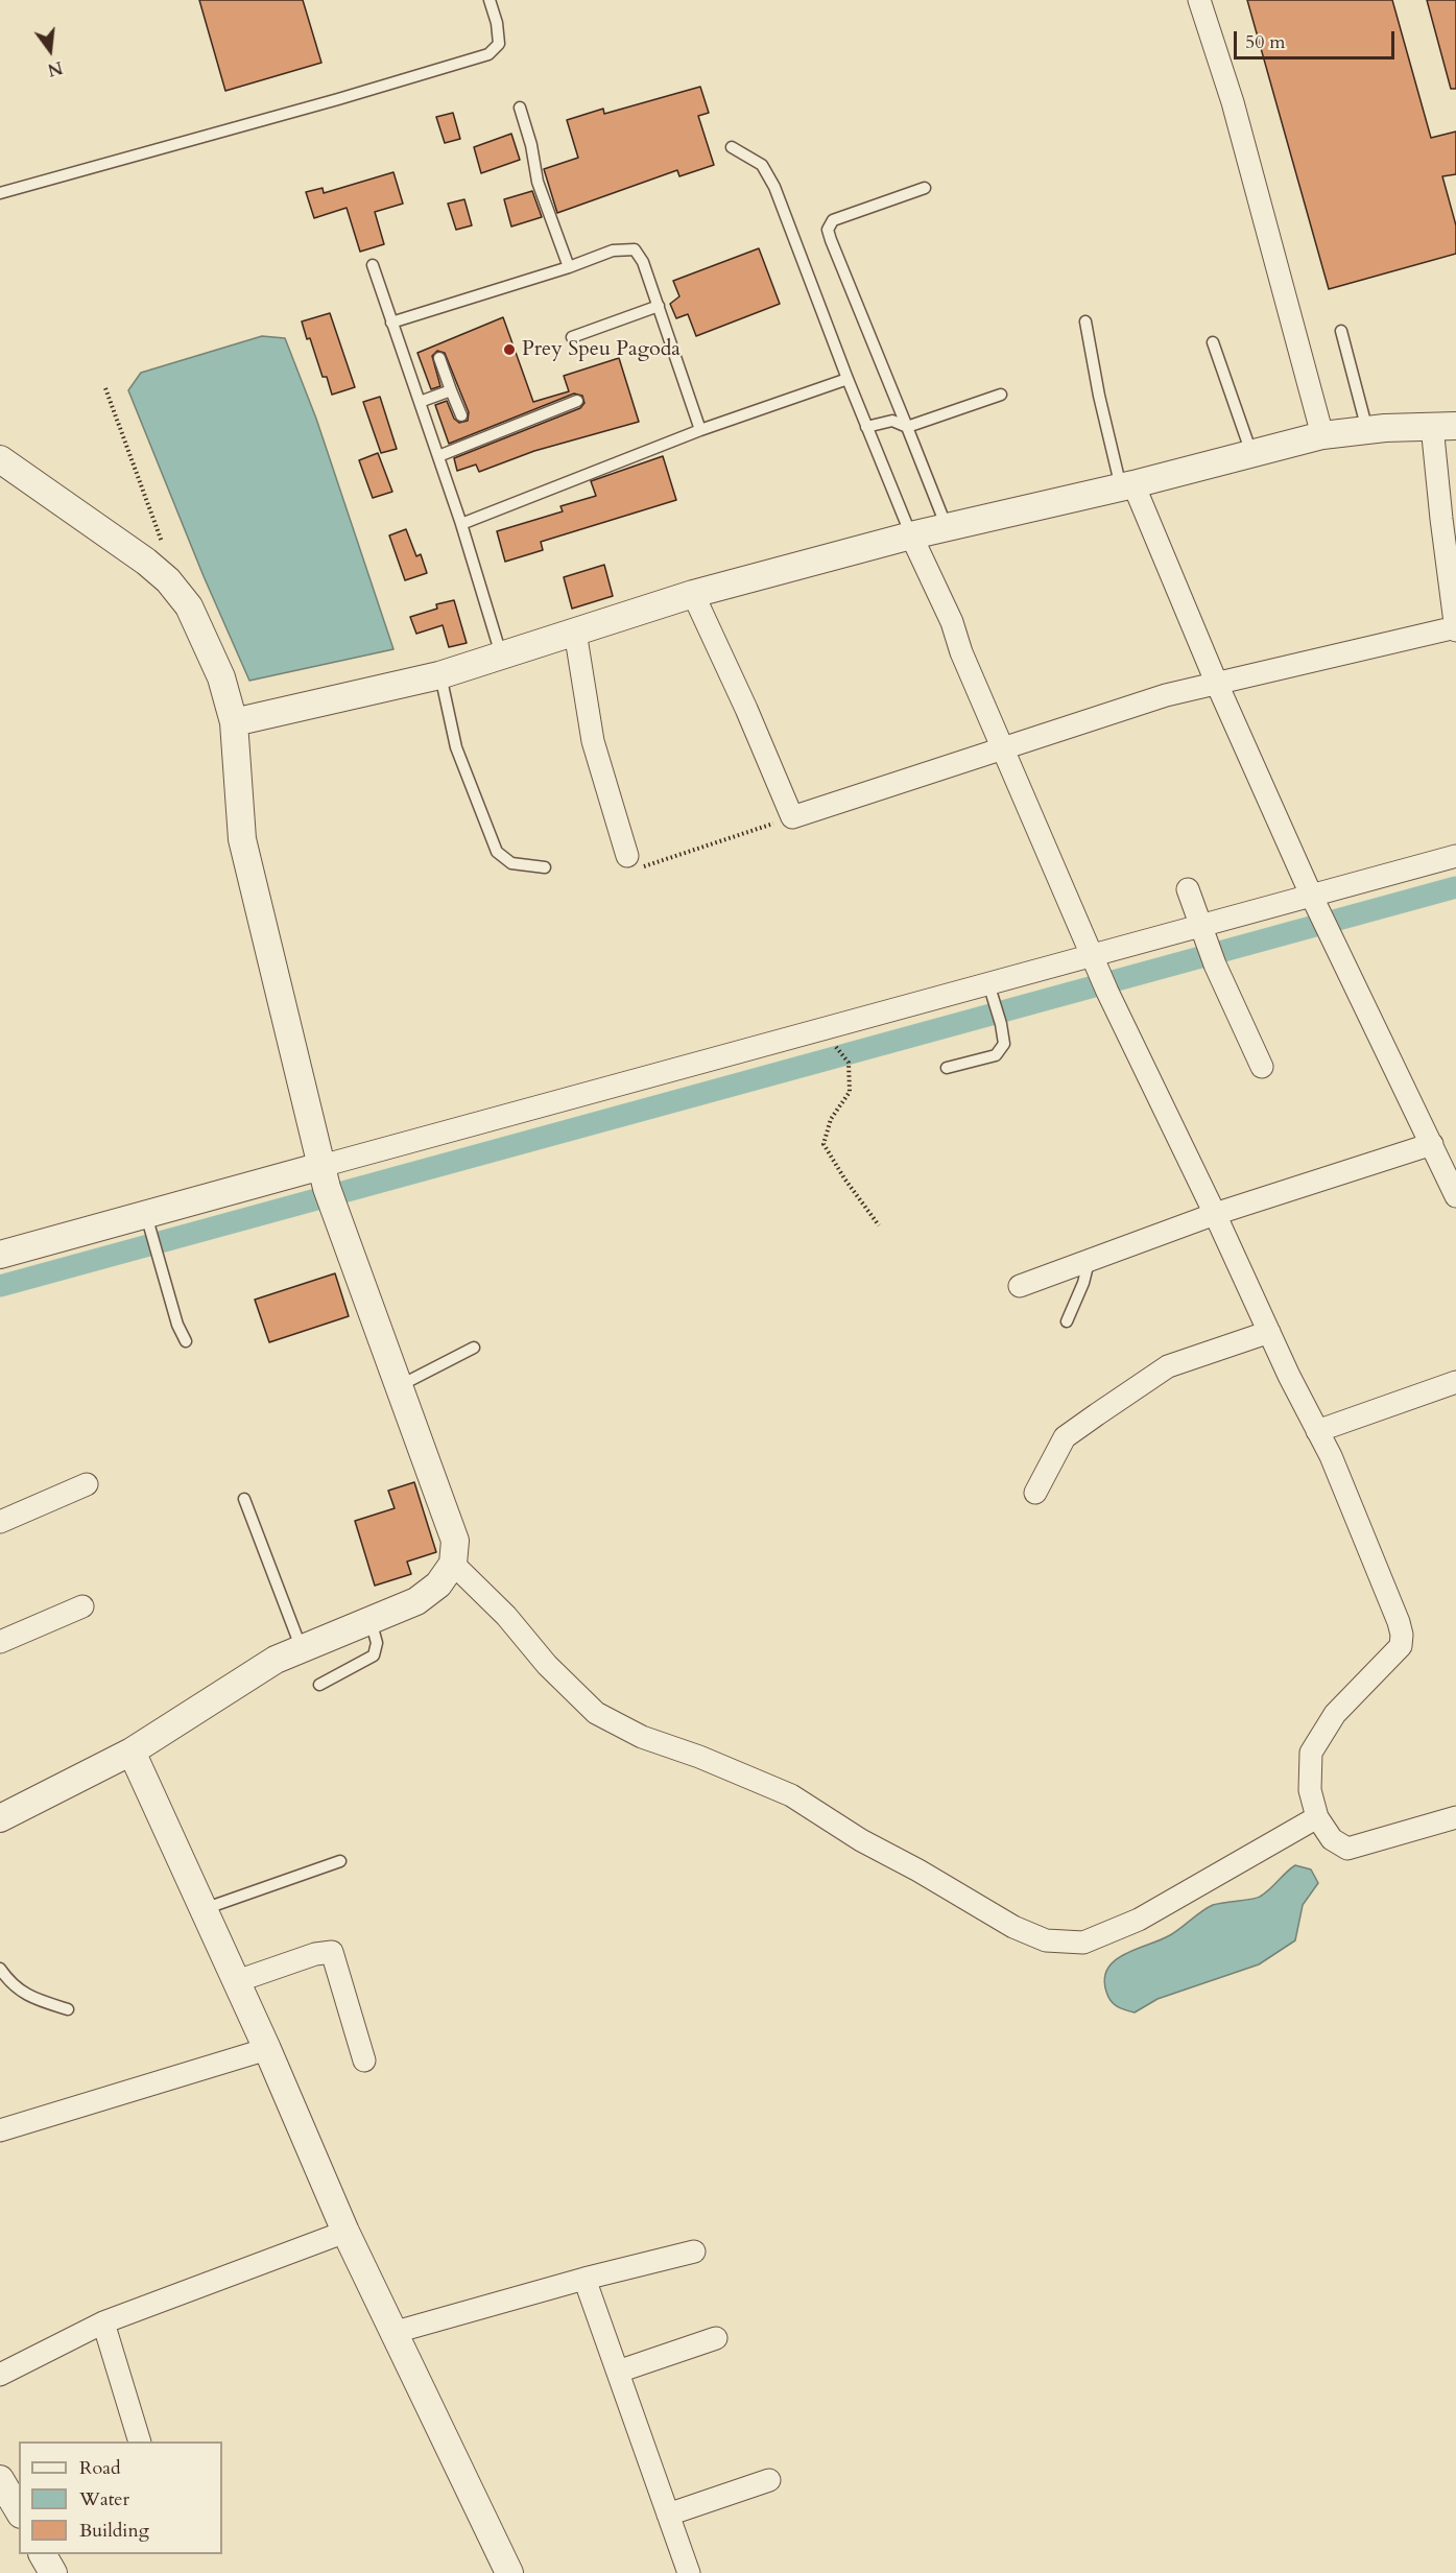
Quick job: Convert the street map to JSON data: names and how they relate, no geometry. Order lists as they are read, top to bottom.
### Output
{
  "places": ["Prey Speu Pagoda"],
  "legend": ["Road", "Water", "Building"],
  "scale_bar": "50 m",
  "north": "bottom"
}
